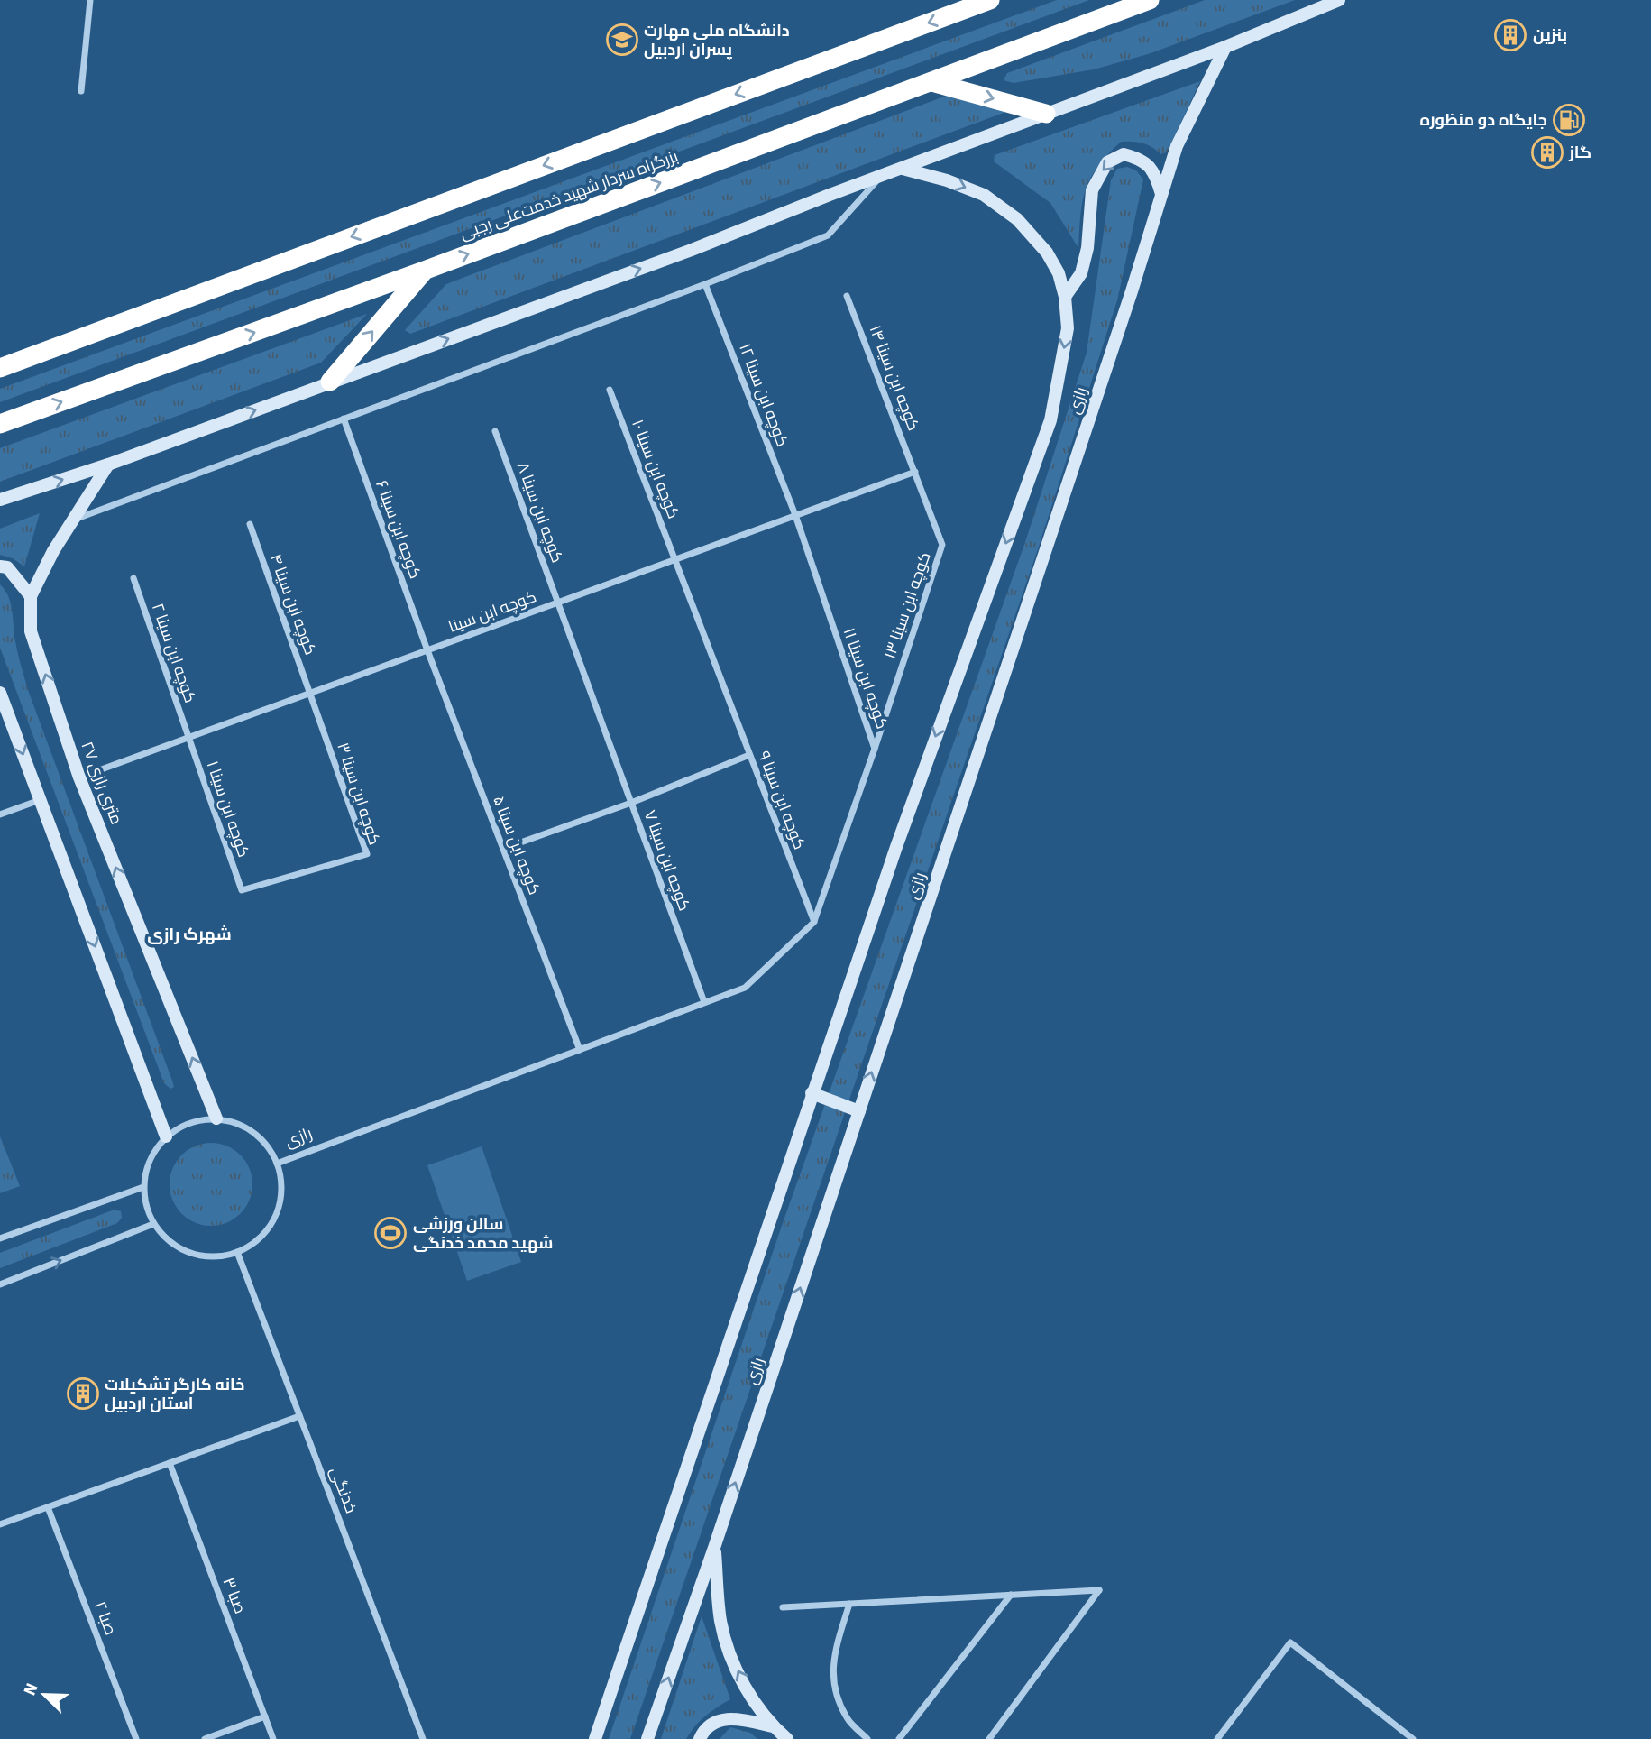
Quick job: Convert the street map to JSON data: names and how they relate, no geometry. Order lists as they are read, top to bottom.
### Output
{
  "streets": {
    "highway": ["بزرگراه سردار شهید خدمت‌علی رجبی"],
    "street": [
      "کوچه ابن سینا ۱۴",
      "کوچه ابن سینا ۱۲",
      "رازی",
      "کوچه ابن سینا ۱۰",
      "کوچه ابن سینا ۸",
      "کوچه ابن سینا ۶",
      "کوچه ابن سینا ۴",
      "کوچه ابن سینا ۱۳",
      "کوچه ابن سینا",
      "کوچه ابن سینا ۲",
      "کوچه ابن سینا ۱۱",
      "۲۷ متری رازی",
      "کوچه ابن سینا ۳",
      "کوچه ابن سینا ۹",
      "کوچه ابن سینا ۱",
      "کوچه ابن سینا ۵",
      "کوچه ابن سینا ۷",
      "خدنگی",
      "صبا ۳",
      "صبا ۲"
    ]
  },
  "crossings": [
    ["کوچه ابن سینا ۱۴", "کوچه ابن سینا ۱۳"],
    ["کوچه ابن سینا ۱۴", "کوچه ابن سینا"],
    ["کوچه ابن سینا ۱۲", "کوچه ابن سینا"],
    ["کوچه ابن سینا ۱۲", "کوچه ابن سینا ۱۱"],
    ["رازی", "۲۷ متری رازی"],
    ["رازی", "کوچه ابن سینا ۵"],
    ["رازی", "خدنگی"],
    ["کوچه ابن سینا ۱۰", "کوچه ابن سینا"],
    ["کوچه ابن سینا ۱۰", "کوچه ابن سینا ۹"],
    ["کوچه ابن سینا ۸", "کوچه ابن سینا"],
    ["کوچه ابن سینا ۸", "کوچه ابن سینا ۷"],
    ["کوچه ابن سینا ۶", "کوچه ابن سینا"],
    ["کوچه ابن سینا ۶", "کوچه ابن سینا ۵"],
    ["کوچه ابن سینا ۴", "کوچه ابن سینا"],
    ["کوچه ابن سینا ۴", "کوچه ابن سینا ۳"],
    ["کوچه ابن سینا ۱۳", "کوچه ابن سینا"],
    ["کوچه ابن سینا ۱۳", "کوچه ابن سینا ۱۱"],
    ["کوچه ابن سینا", "کوچه ابن سینا ۲"],
    ["کوچه ابن سینا", "کوچه ابن سینا ۱۱"],
    ["کوچه ابن سینا", "۲۷ متری رازی"],
    ["کوچه ابن سینا", "کوچه ابن سینا ۳"],
    ["کوچه ابن سینا", "کوچه ابن سینا ۹"],
    ["کوچه ابن سینا", "کوچه ابن سینا ۱"],
    ["کوچه ابن سینا", "کوچه ابن سینا ۵"],
    ["کوچه ابن سینا", "کوچه ابن سینا ۷"],
    ["کوچه ابن سینا ۲", "کوچه ابن سینا ۱"],
    ["کوچه ابن سینا ۱۱", "کوچه ابن سینا ۹"],
    ["۲۷ متری رازی", "خدنگی"],
    ["کوچه ابن سینا ۳", "کوچه ابن سینا ۱"]
  ],
  "districts": ["شهرک رازی"],
  "places": {
    "building": ["بنزین", "گاز", "خانه کارگر تشکیلات استان اردبیل"],
    "school or university": ["دانشگاه ملی مهارت پسران اردبیل"],
    "fuel station": ["جایگاه دو منظوره"],
    "sports": ["سالن ورزشی شهید محمد خدنگی"]
  },
  "north": "top left"
}
